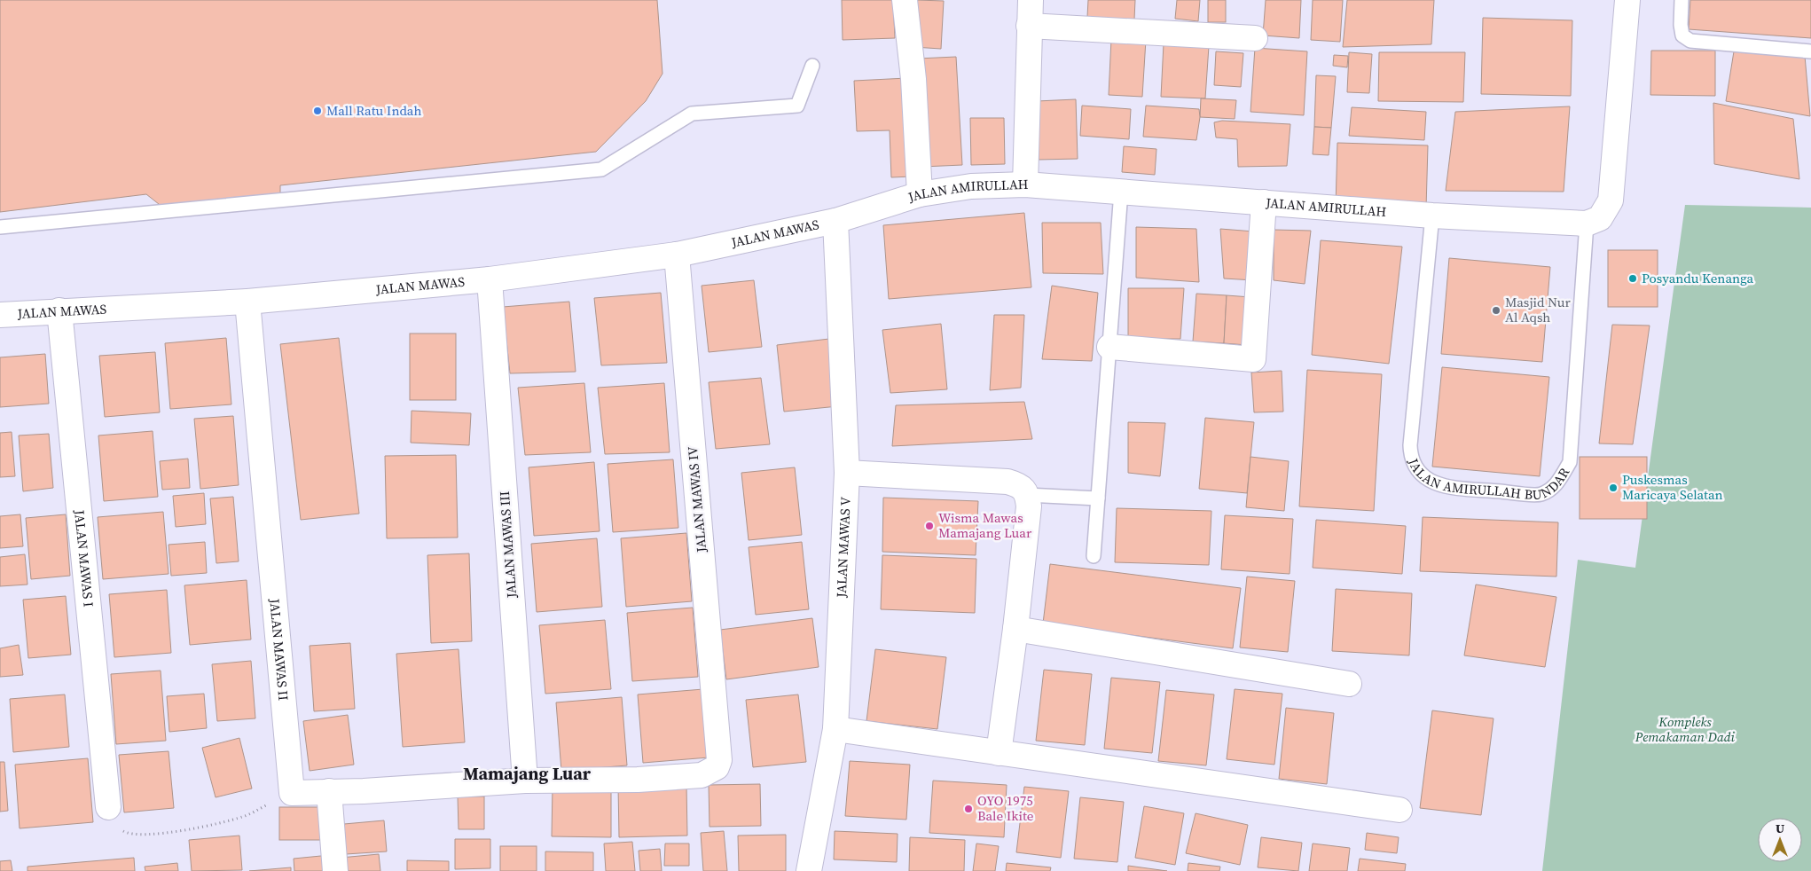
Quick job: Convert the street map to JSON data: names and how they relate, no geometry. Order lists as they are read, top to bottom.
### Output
{
  "streets": {
    "street": [
      "JALAN AMIRULLAH",
      "JALAN MAWAS",
      "JALAN MAWAS IV",
      "JALAN MAWAS III",
      "JALAN MAWAS V",
      "JALAN MAWAS I",
      "JALAN MAWAS II"
    ],
    "lane": ["JALAN AMIRULLAH BUNDAR"]
  },
  "crossings": [
    ["JALAN AMIRULLAH", "JALAN MAWAS"],
    ["JALAN AMIRULLAH", "JALAN AMIRULLAH BUNDAR"],
    ["JALAN AMIRULLAH", "JALAN MAWAS V"],
    ["JALAN MAWAS", "JALAN MAWAS IV"],
    ["JALAN MAWAS", "JALAN MAWAS III"],
    ["JALAN MAWAS", "JALAN MAWAS V"],
    ["JALAN MAWAS", "JALAN MAWAS I"],
    ["JALAN MAWAS", "JALAN MAWAS II"],
    ["JALAN MAWAS IV", "JALAN MAWAS III"]
  ],
  "districts": ["Mamajang Luar"],
  "parks": ["Kompleks Pemakaman Dadi"],
  "places": [
    "Mall Ratu Indah",
    "Posyandu Kenanga",
    "Masjid Nur Al Aqsh",
    "Puskesmas Maricaya Selatan",
    "Wisma Mawas Mamajang Luar",
    "OYO 1975 Bale Ikite"
  ],
  "north": "top"
}
